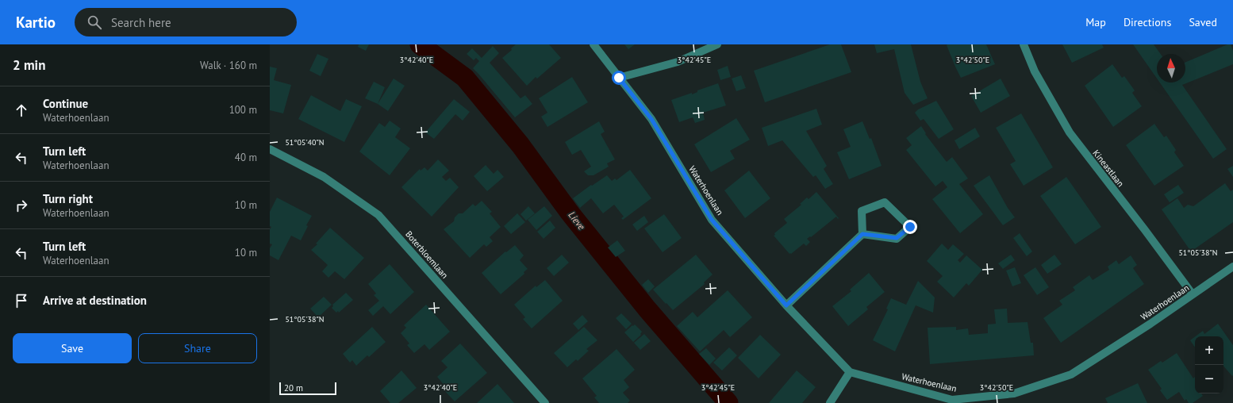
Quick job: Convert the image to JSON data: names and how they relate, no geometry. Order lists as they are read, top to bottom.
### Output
{
  "streets": {
    "street": ["Kineastlaan", "Waterhoenlaan", "Boterbloemlaan"]
  },
  "crossings": [
    ["Kineastlaan", "Waterhoenlaan"]
  ],
  "water": ["Lieve"],
  "scale_bar": "20 m",
  "north": "top",
  "page": {
    "header": "Kartio",
    "search": "Search here",
    "nav": ["Map", "Directions", "Saved"],
    "heading": ["2 min", "Walk · 160 m"],
    "list": [
      ["Continue", "Waterhoenlaan", "100 m"],
      ["Turn left", "Waterhoenlaan", "40 m"],
      ["Turn right", "Waterhoenlaan", "10 m"],
      ["Turn left", "Waterhoenlaan", "10 m"],
      "Arrive at destination"
    ],
    "buttons": ["Save", "Share"],
    "map_buttons": ["+", "−"],
    "scale": "20 m"
  },
  "coordinates": [
    "3°42'40\"E",
    "3°42'45\"E",
    "3°42'50\"E",
    "51°05'40\"N",
    "51°05'38\"N"
  ]
}
